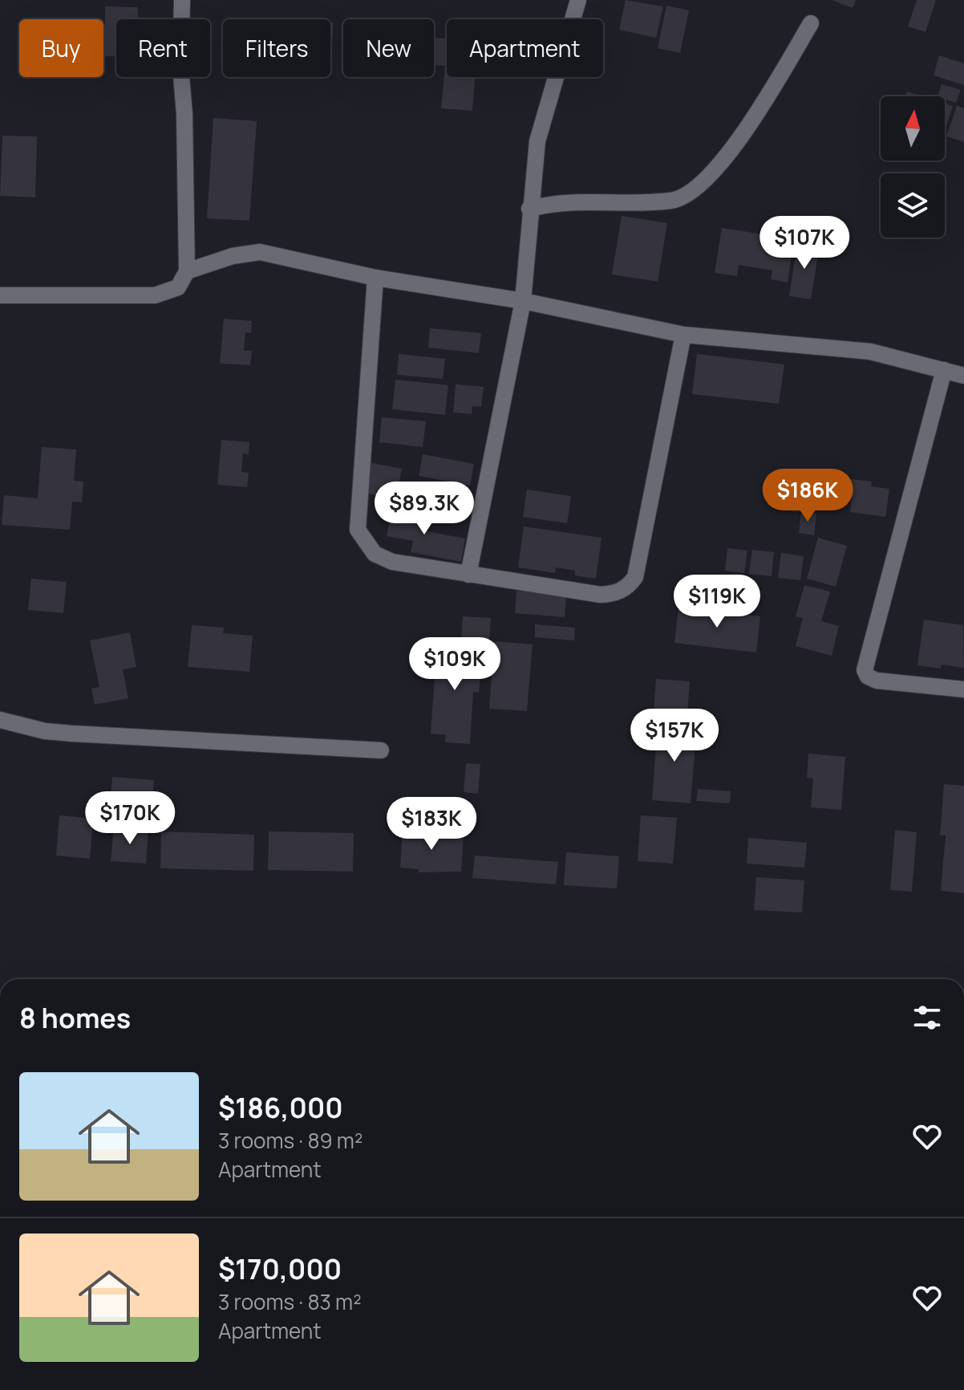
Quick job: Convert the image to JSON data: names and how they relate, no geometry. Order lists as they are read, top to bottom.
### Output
{
  "north": "top",
  "page": {
    "chip": [
      "Buy",
      "Rent",
      "Filters",
      "New",
      "Apartment"
    ],
    "price": [
      "$107K",
      "$186K",
      "$89.3K",
      "$119K",
      "$109K",
      "$157K",
      "$170K",
      "$183K"
    ],
    "heading": "8 homes",
    "list": [
      {
        "name": "$186,000",
        "note": "3 rooms · 89 m² · Apartment"
      },
      {
        "name": "$170,000",
        "note": "3 rooms · 83 m² · Apartment"
      }
    ]
  }
}
